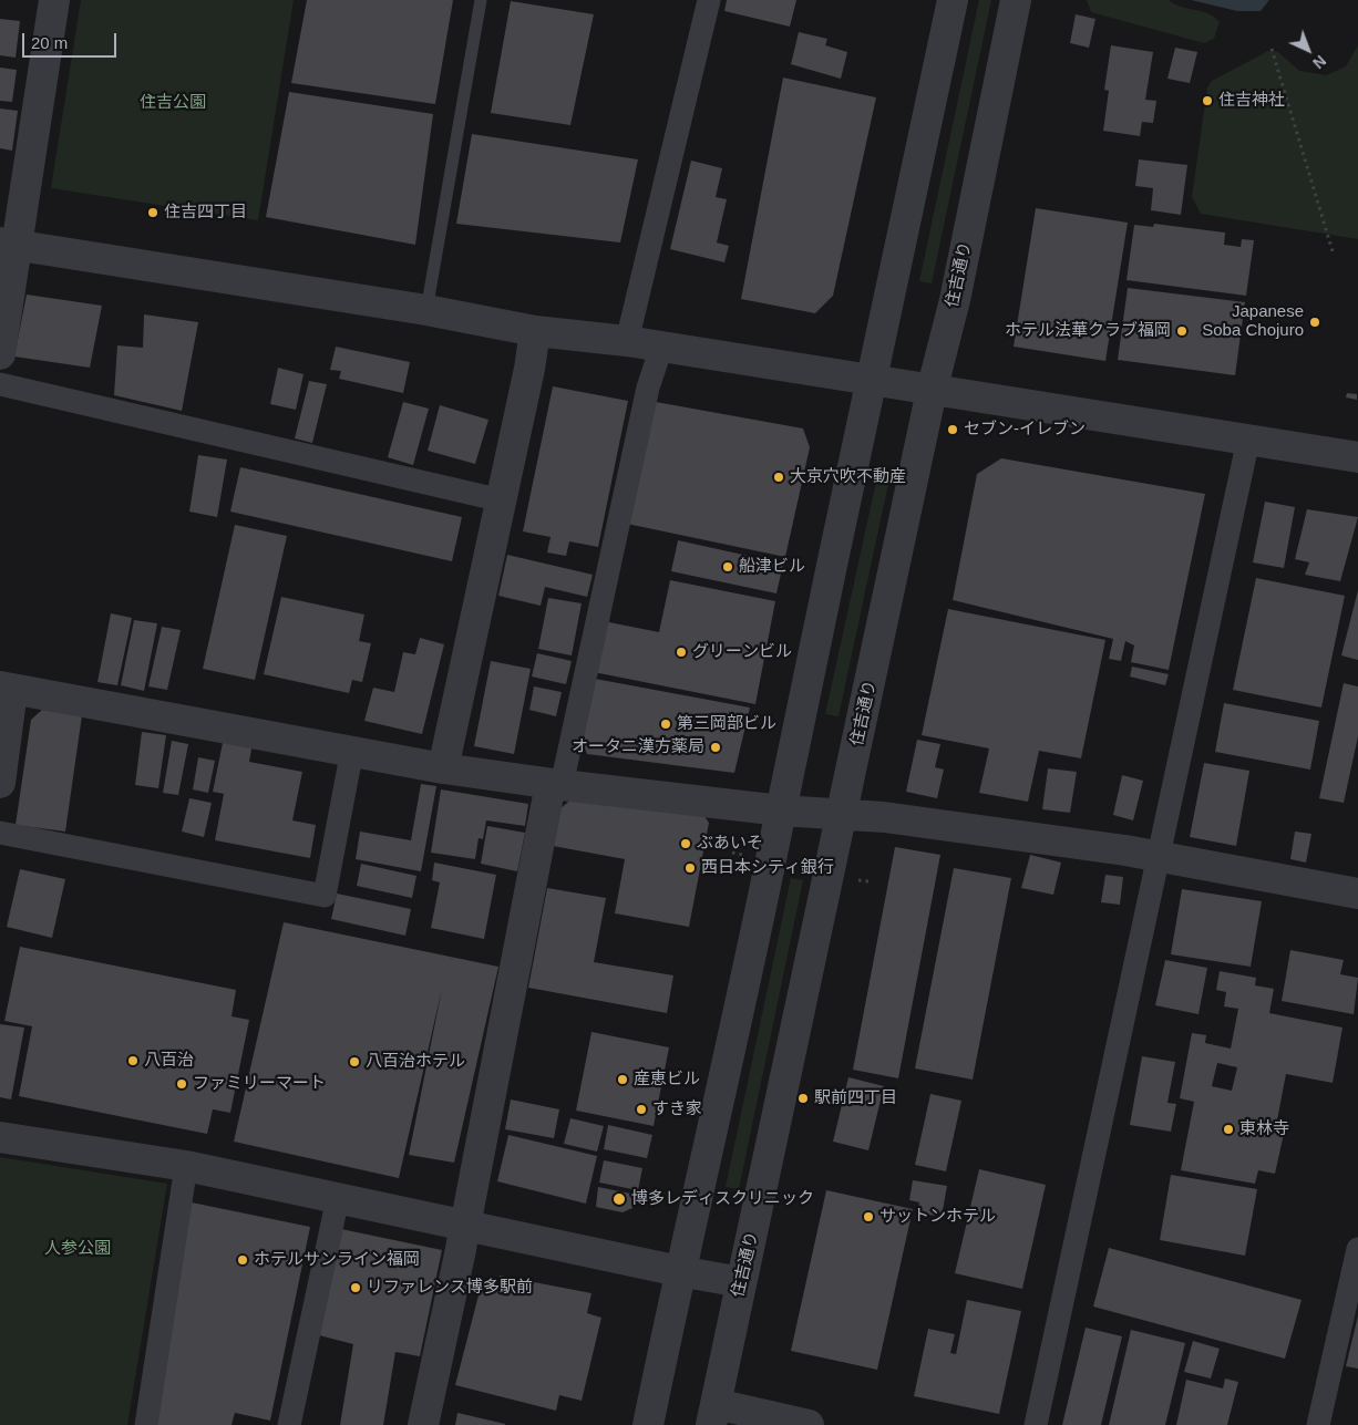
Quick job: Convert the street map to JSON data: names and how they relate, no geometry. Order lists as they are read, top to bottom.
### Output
{
  "streets": {
    "street": ["住吉通り"]
  },
  "parks": ["住吉公園", "人参公園"],
  "places": [
    "住吉神社",
    "住吉四丁目",
    "Japanese Soba Chojuro",
    "ホテル法華クラブ福岡",
    "セブン-イレブン",
    "大京穴吹不動産",
    "船津ビル",
    "グリーンビル",
    "第三岡部ビル",
    "オータニ漢方薬局",
    "ぶあいそ",
    "西日本シティ銀行",
    "八百治",
    "八百治ホテル",
    "産恵ビル",
    "ファミリーマート",
    "駅前四丁目",
    "すき家",
    "東林寺",
    "博多レディスクリニック",
    "サットンホテル",
    "ホテルサンライン福岡",
    "リファレンス博多駅前"
  ],
  "scale_bar": "20 m",
  "north": "bottom right"
}
